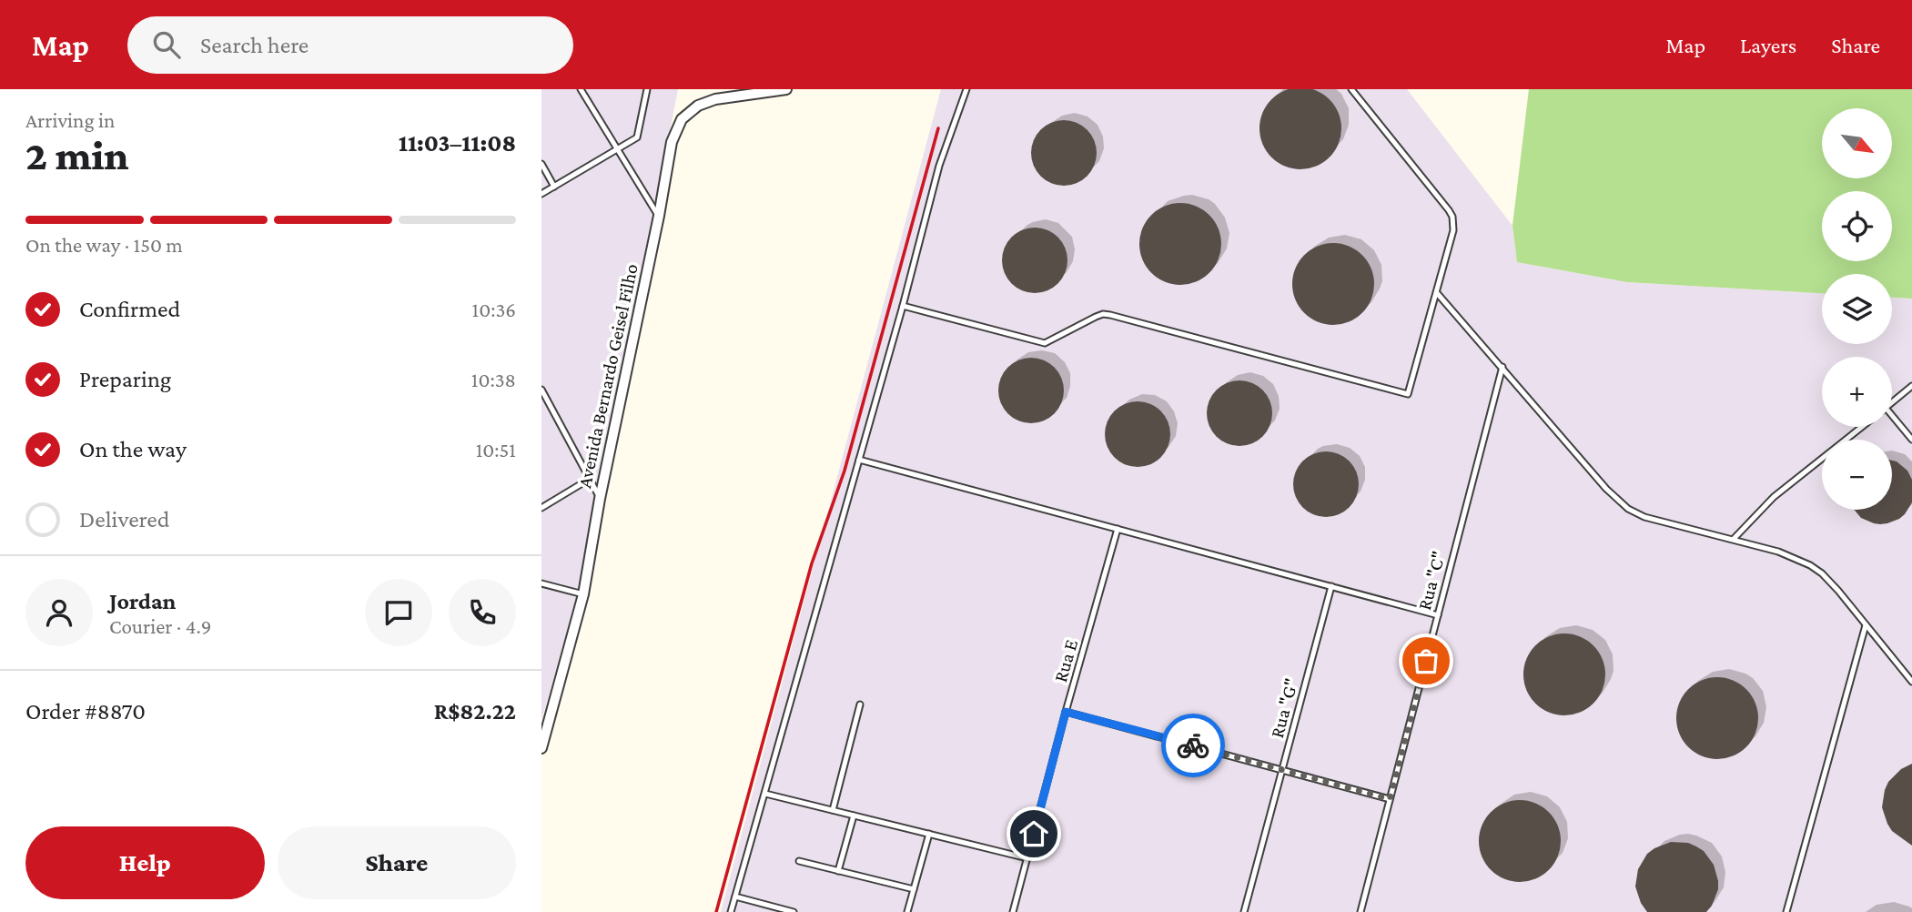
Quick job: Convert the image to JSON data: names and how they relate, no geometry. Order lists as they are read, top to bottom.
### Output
{
  "streets": {
    "street": ["Avenida Bernardo Geisel Filho"],
    "lane": ["Rua \"C\"", "Rua E", "Rua \"G\""]
  },
  "north": "bottom right",
  "page": {
    "header": "Map",
    "search": "Search here",
    "nav": ["Map", "Layers", "Share"],
    "heading": ["2 min", "Arriving in", "11:03–11:08"],
    "panel": [
      "Jordan",
      "Courier · 4.9",
      "Order #8870",
      "R$82.22"
    ],
    "map_buttons": ["+", "−"],
    "bar": "On the way · 150 m",
    "list": [
      ["Confirmed", "10:36"],
      ["Preparing", "10:38"],
      ["On the way", "10:51"],
      "Delivered"
    ],
    "buttons": ["Help", "Share"]
  }
}
